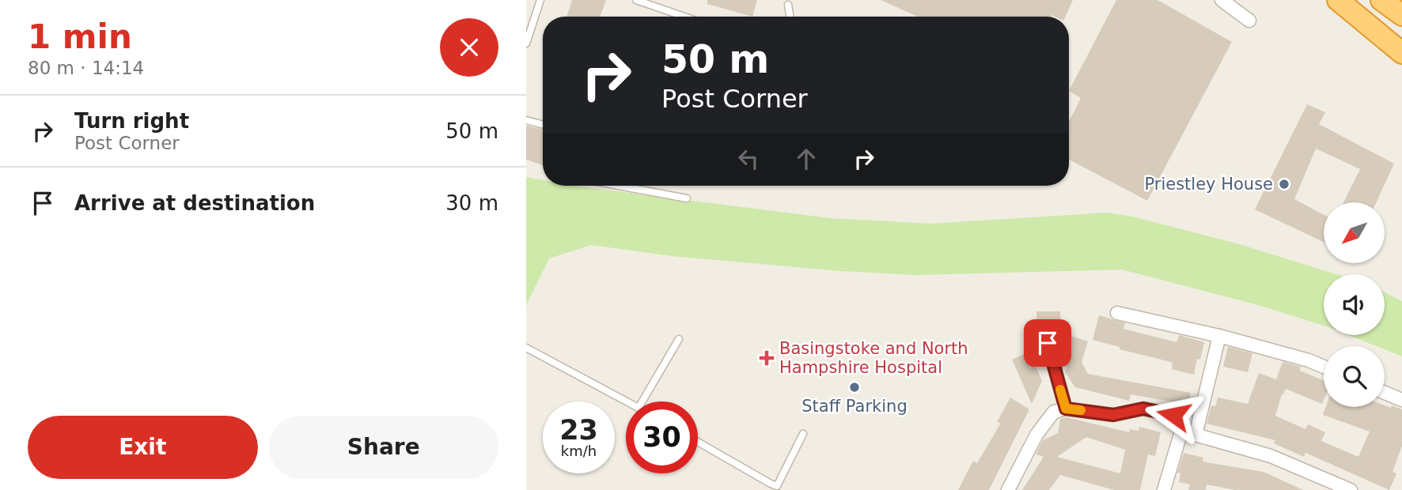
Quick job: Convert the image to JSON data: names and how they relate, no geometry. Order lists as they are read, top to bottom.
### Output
{
  "places": {
    "other": ["Priestley House", "Staff Parking"],
    "health": ["Basingstoke and North Hampshire Hospital"]
  },
  "north": "bottom left",
  "page": {
    "heading": ["1 min", "80 m · 14:14"],
    "turn": ["50 m", "Post Corner"],
    "list": [
      {
        "name": "Turn right",
        "note": "Post Corner",
        "value": "50 m"
      },
      {
        "name": "Arrive at destination",
        "value": "30 m"
      }
    ],
    "speed": "23 km/h",
    "limit": "30",
    "buttons": ["Exit", "Share"]
  }
}
